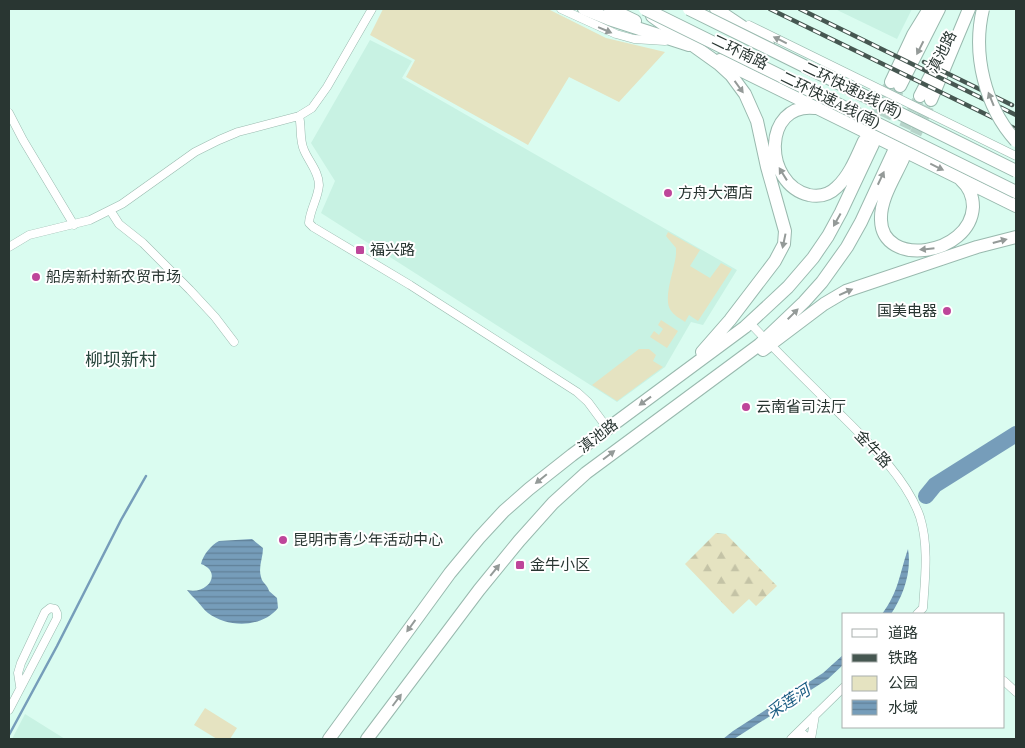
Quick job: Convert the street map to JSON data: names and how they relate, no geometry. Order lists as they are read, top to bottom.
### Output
{
  "streets": {
    "main road": [
      "二环南路",
      "滇池路",
      "二环快速B线(南)",
      "二环快速A线(南)"
    ],
    "street": ["金牛路"]
  },
  "crossings": [
    ["二环南路", "二环快速B线(南)"],
    ["二环南路", "二环快速A线(南)"],
    ["滇池路", "金牛路"]
  ],
  "districts": ["柳坝新村"],
  "water": ["采莲河"],
  "places": {
    "other": [
      "方舟大酒店",
      "船房新村新农贸市场",
      "国美电器",
      "云南省司法厅",
      "昆明市青少年活动中心"
    ],
    "transit": ["福兴路", "金牛小区"]
  },
  "legend": [
    "道路",
    "铁路",
    "公园",
    "水域"
  ]
}
